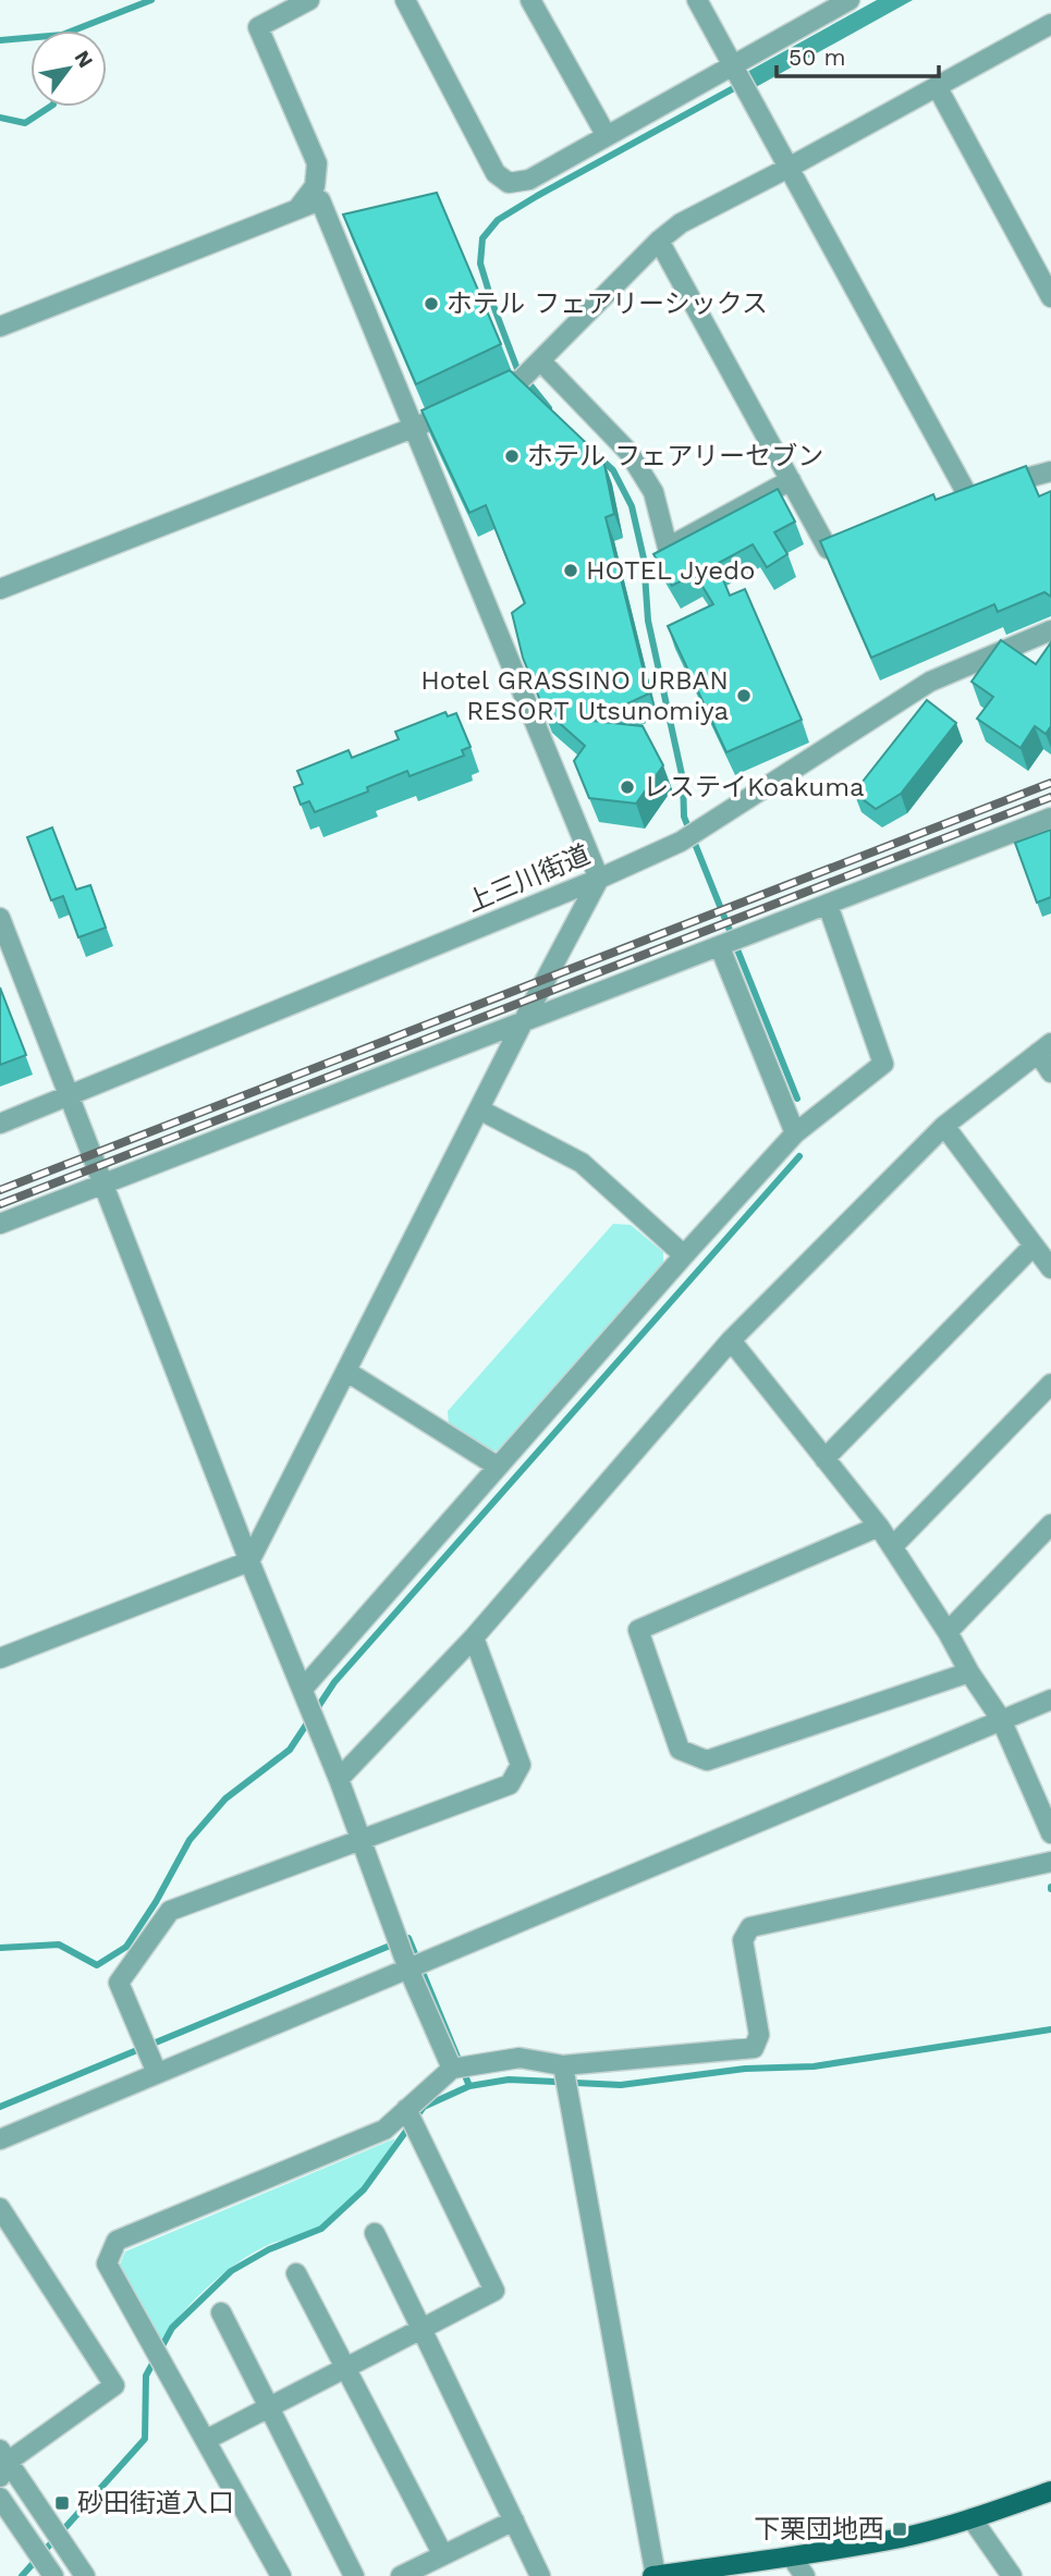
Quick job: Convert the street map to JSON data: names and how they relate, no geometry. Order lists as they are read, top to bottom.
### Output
{
  "streets": {
    "street": ["上三川街道"]
  },
  "places": {
    "other": [
      "ホテル フェアリーシックス",
      "ホテル フェアリーセブン",
      "HOTEL Jyedo",
      "Hotel GRASSINO URBAN RESORT Utsunomiya",
      "レステイKoakuma"
    ],
    "transit": ["砂田街道入口", "下栗団地西"]
  },
  "scale_bar": "50 m",
  "north": "top right"
}
